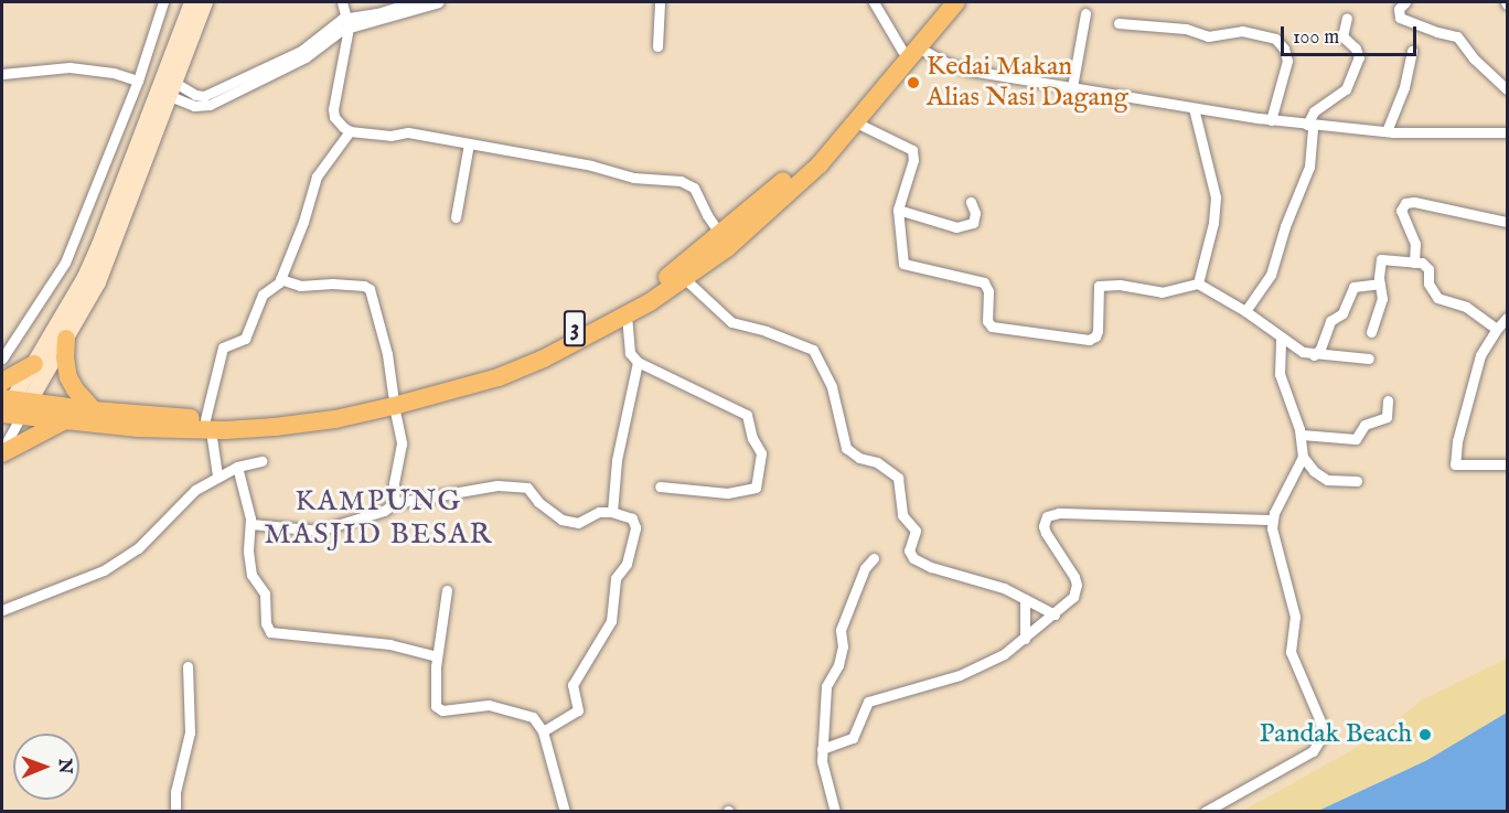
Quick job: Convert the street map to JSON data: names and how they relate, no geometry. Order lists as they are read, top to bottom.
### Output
{
  "streets": {
    "highway": ["3"]
  },
  "districts": ["KAMPUNG MASJID BESAR"],
  "places": ["Kedai Makan Alias Nasi Dagang", "Pandak Beach"],
  "scale_bar": "100 m",
  "north": "right"
}
